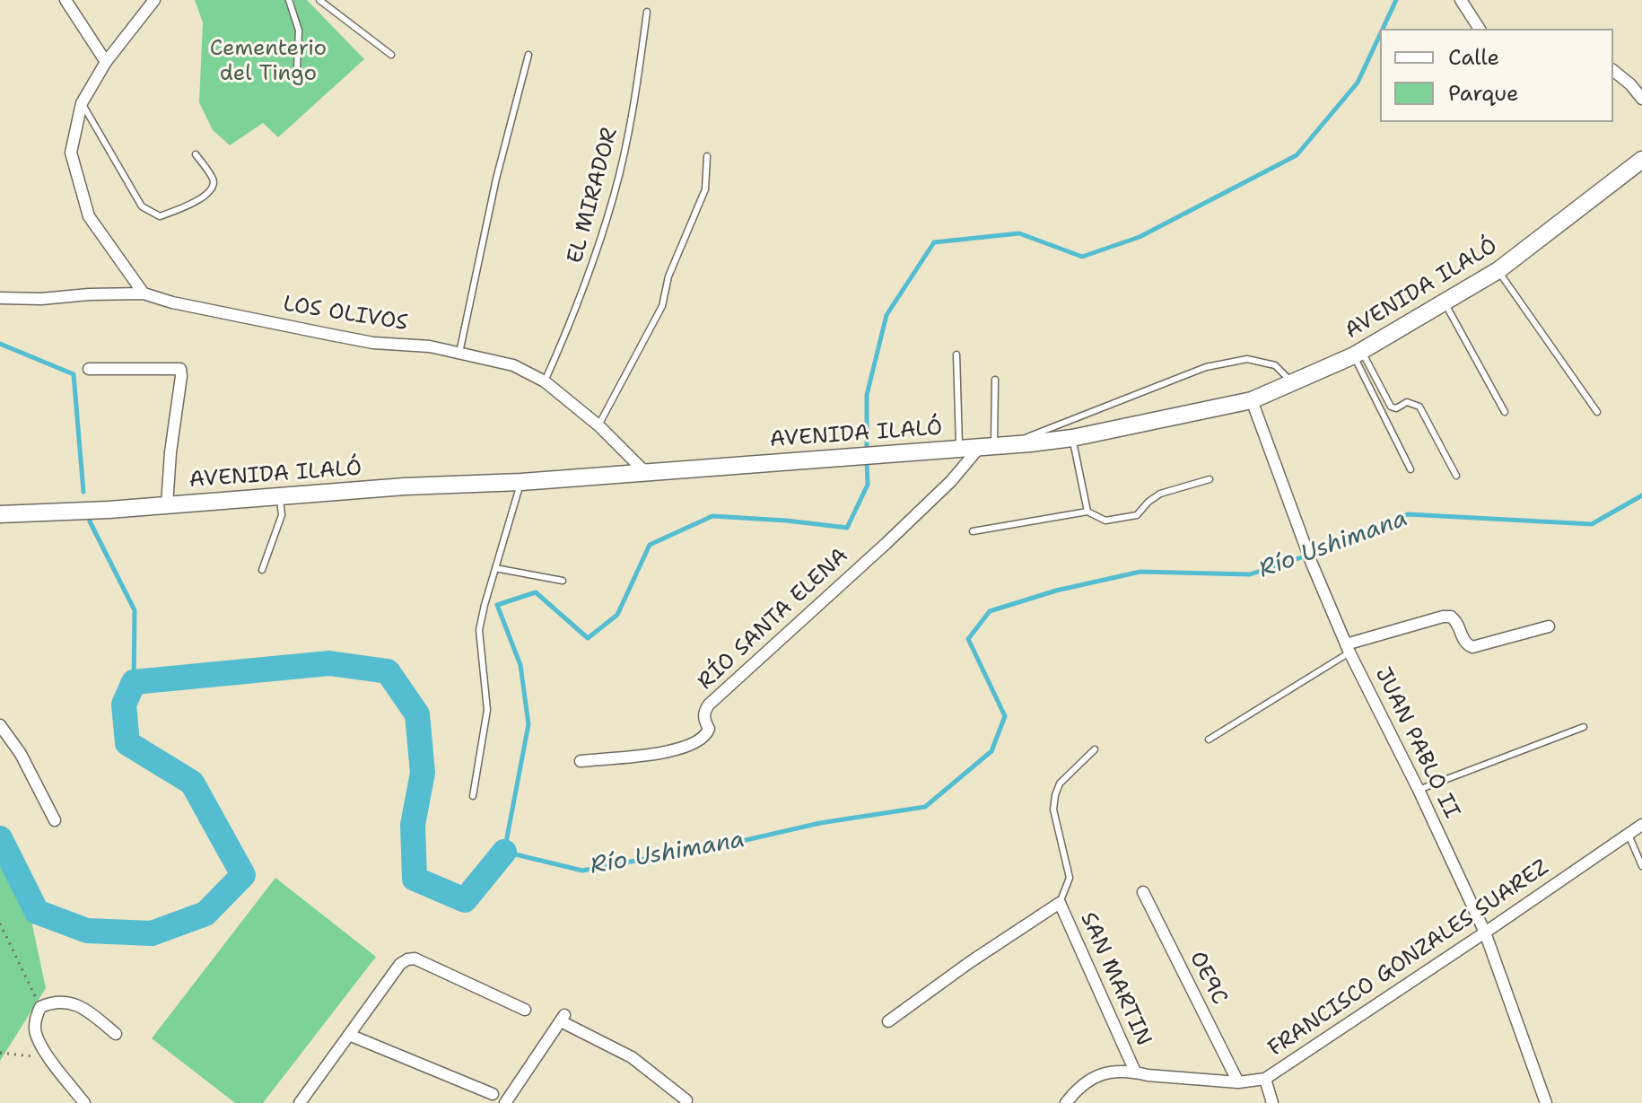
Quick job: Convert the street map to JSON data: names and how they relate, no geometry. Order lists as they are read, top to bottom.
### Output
{
  "streets": {
    "main road": ["AVENIDA ILALÓ"],
    "street": [
      "LOS OLIVOS",
      "RÍO SANTA ELENA",
      "JUAN PABLO II",
      "FRANCISCO GONZALES SUAREZ",
      "OE9C",
      "SAN MARTIN"
    ],
    "lane": ["EL MIRADOR"]
  },
  "crossings": [
    ["EL MIRADOR", "LOS OLIVOS"],
    ["AVENIDA ILALÓ", "LOS OLIVOS"],
    ["AVENIDA ILALÓ", "RÍO SANTA ELENA"],
    ["AVENIDA ILALÓ", "JUAN PABLO II"],
    ["JUAN PABLO II", "FRANCISCO GONZALES SUAREZ"],
    ["FRANCISCO GONZALES SUAREZ", "OE9C"],
    ["FRANCISCO GONZALES SUAREZ", "SAN MARTIN"]
  ],
  "water": ["Río Ushimana"],
  "parks": ["Cementerio del Tingo"],
  "legend": ["Calle", "Parque"]
}
